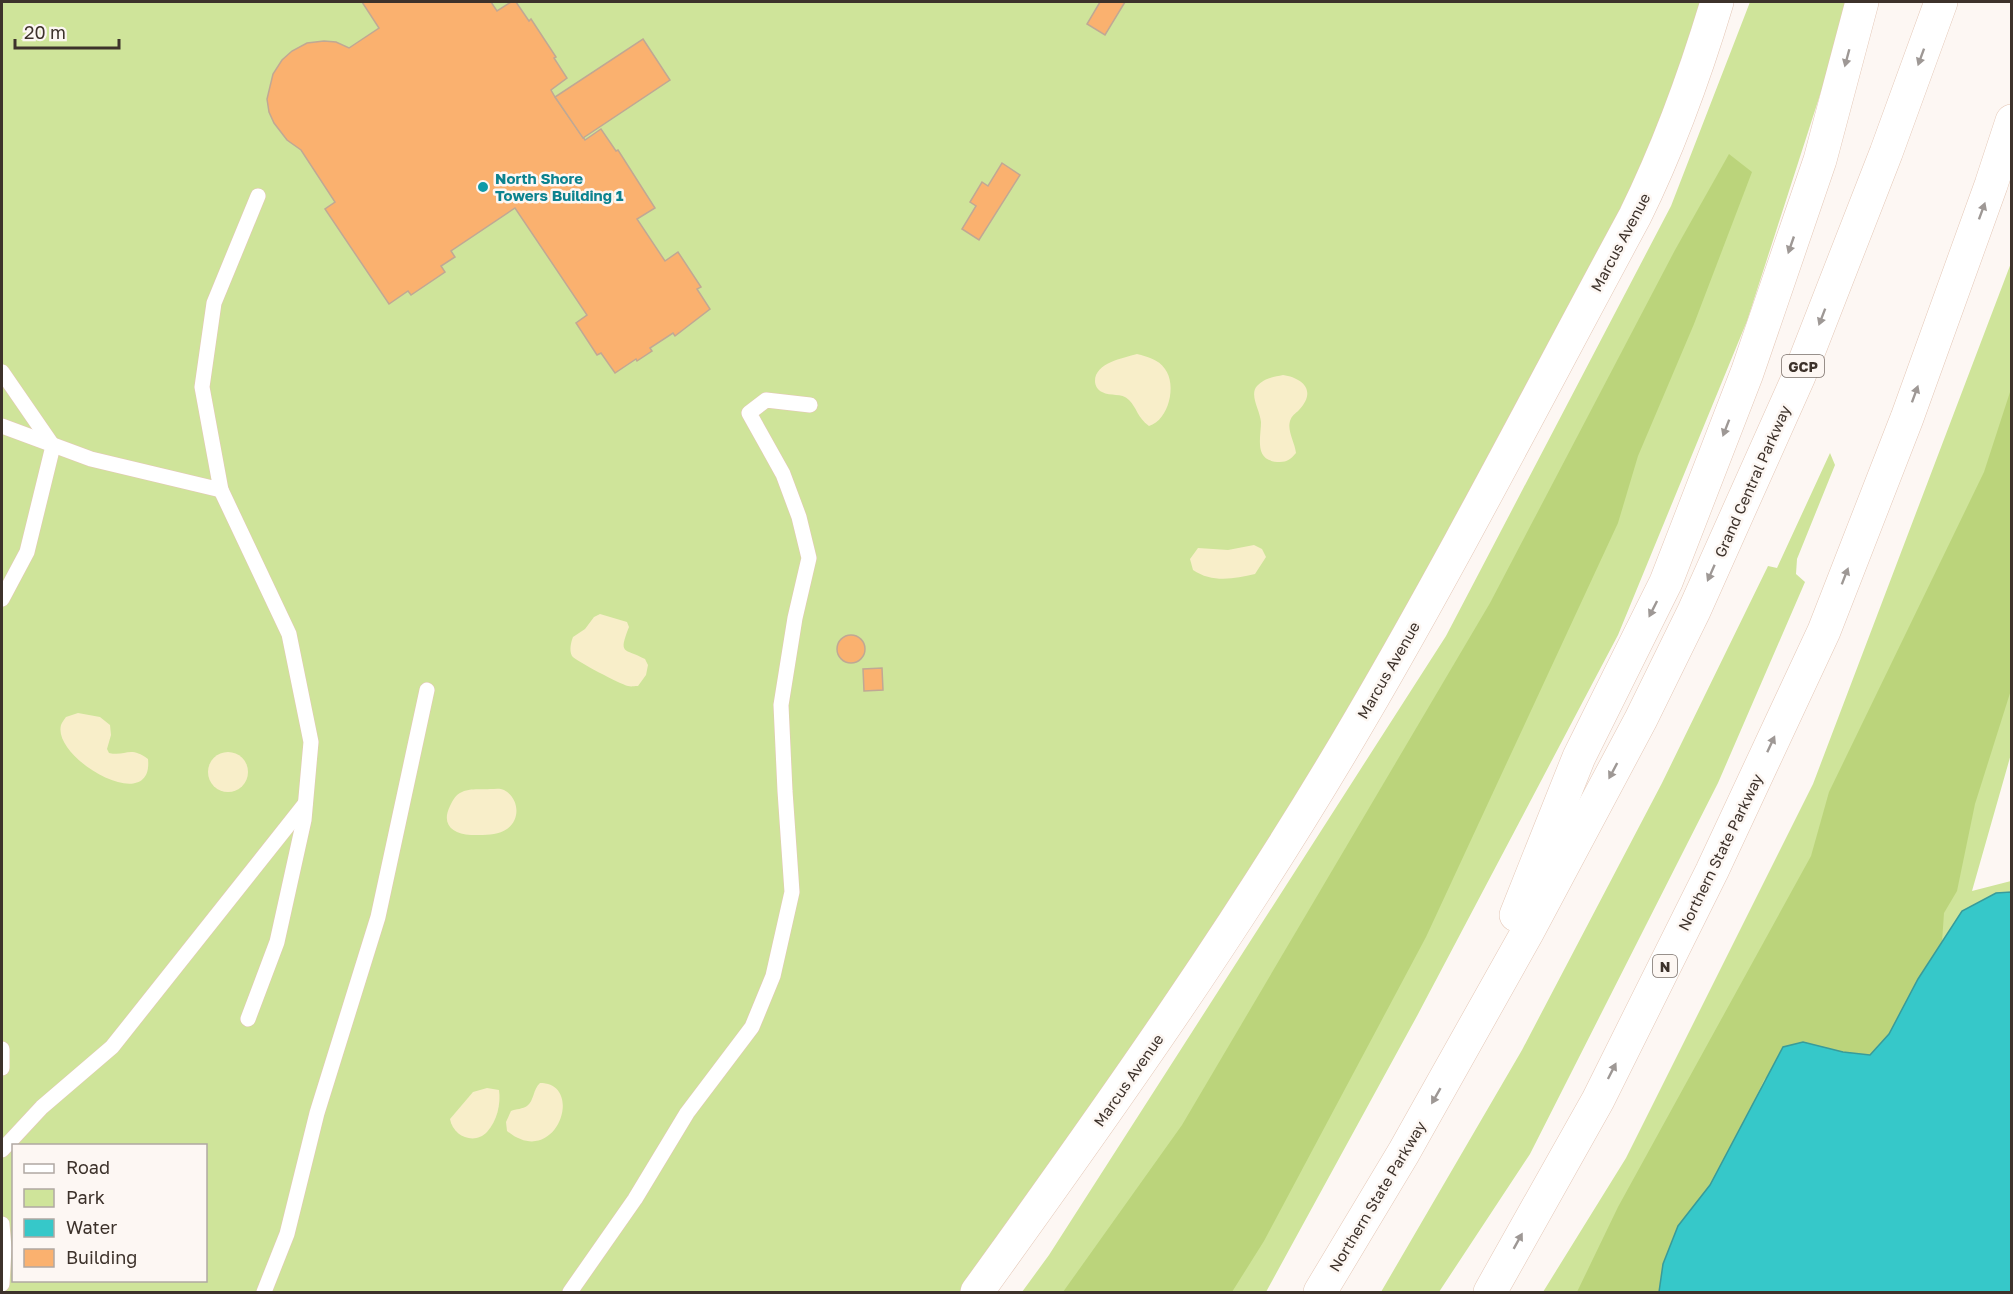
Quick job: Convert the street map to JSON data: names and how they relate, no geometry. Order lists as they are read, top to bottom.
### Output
{
  "streets": {
    "main road": [
      "Marcus Avenue",
      "GCP",
      "Grand Central Parkway",
      "Northern State Parkway",
      "N"
    ]
  },
  "crossings": [
    ["Grand Central Parkway", "Northern State Parkway"]
  ],
  "places": ["North Shore Towers Building 1"],
  "legend": [
    "Road",
    "Park",
    "Water",
    "Building"
  ],
  "scale_bar": "20 m"
}
